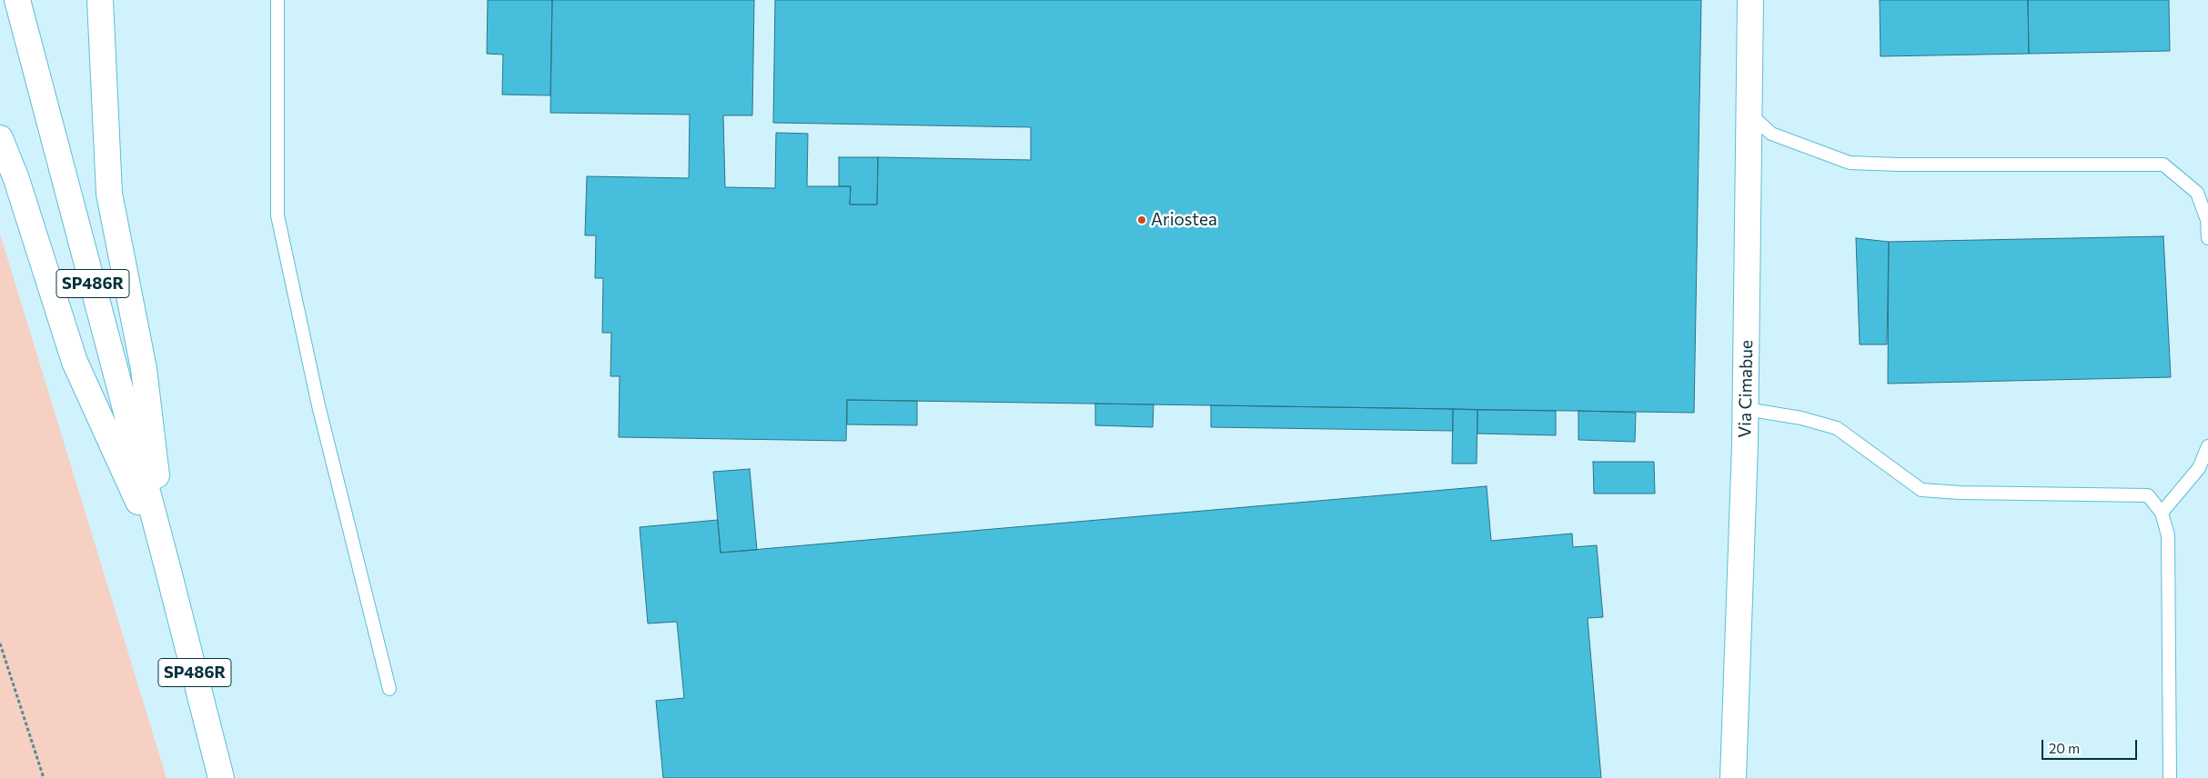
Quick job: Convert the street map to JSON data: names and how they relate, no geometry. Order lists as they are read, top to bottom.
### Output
{
  "streets": {
    "main road": ["SP486R", "Via Cimabue"]
  },
  "places": ["Ariostea"],
  "scale_bar": "20 m"
}
